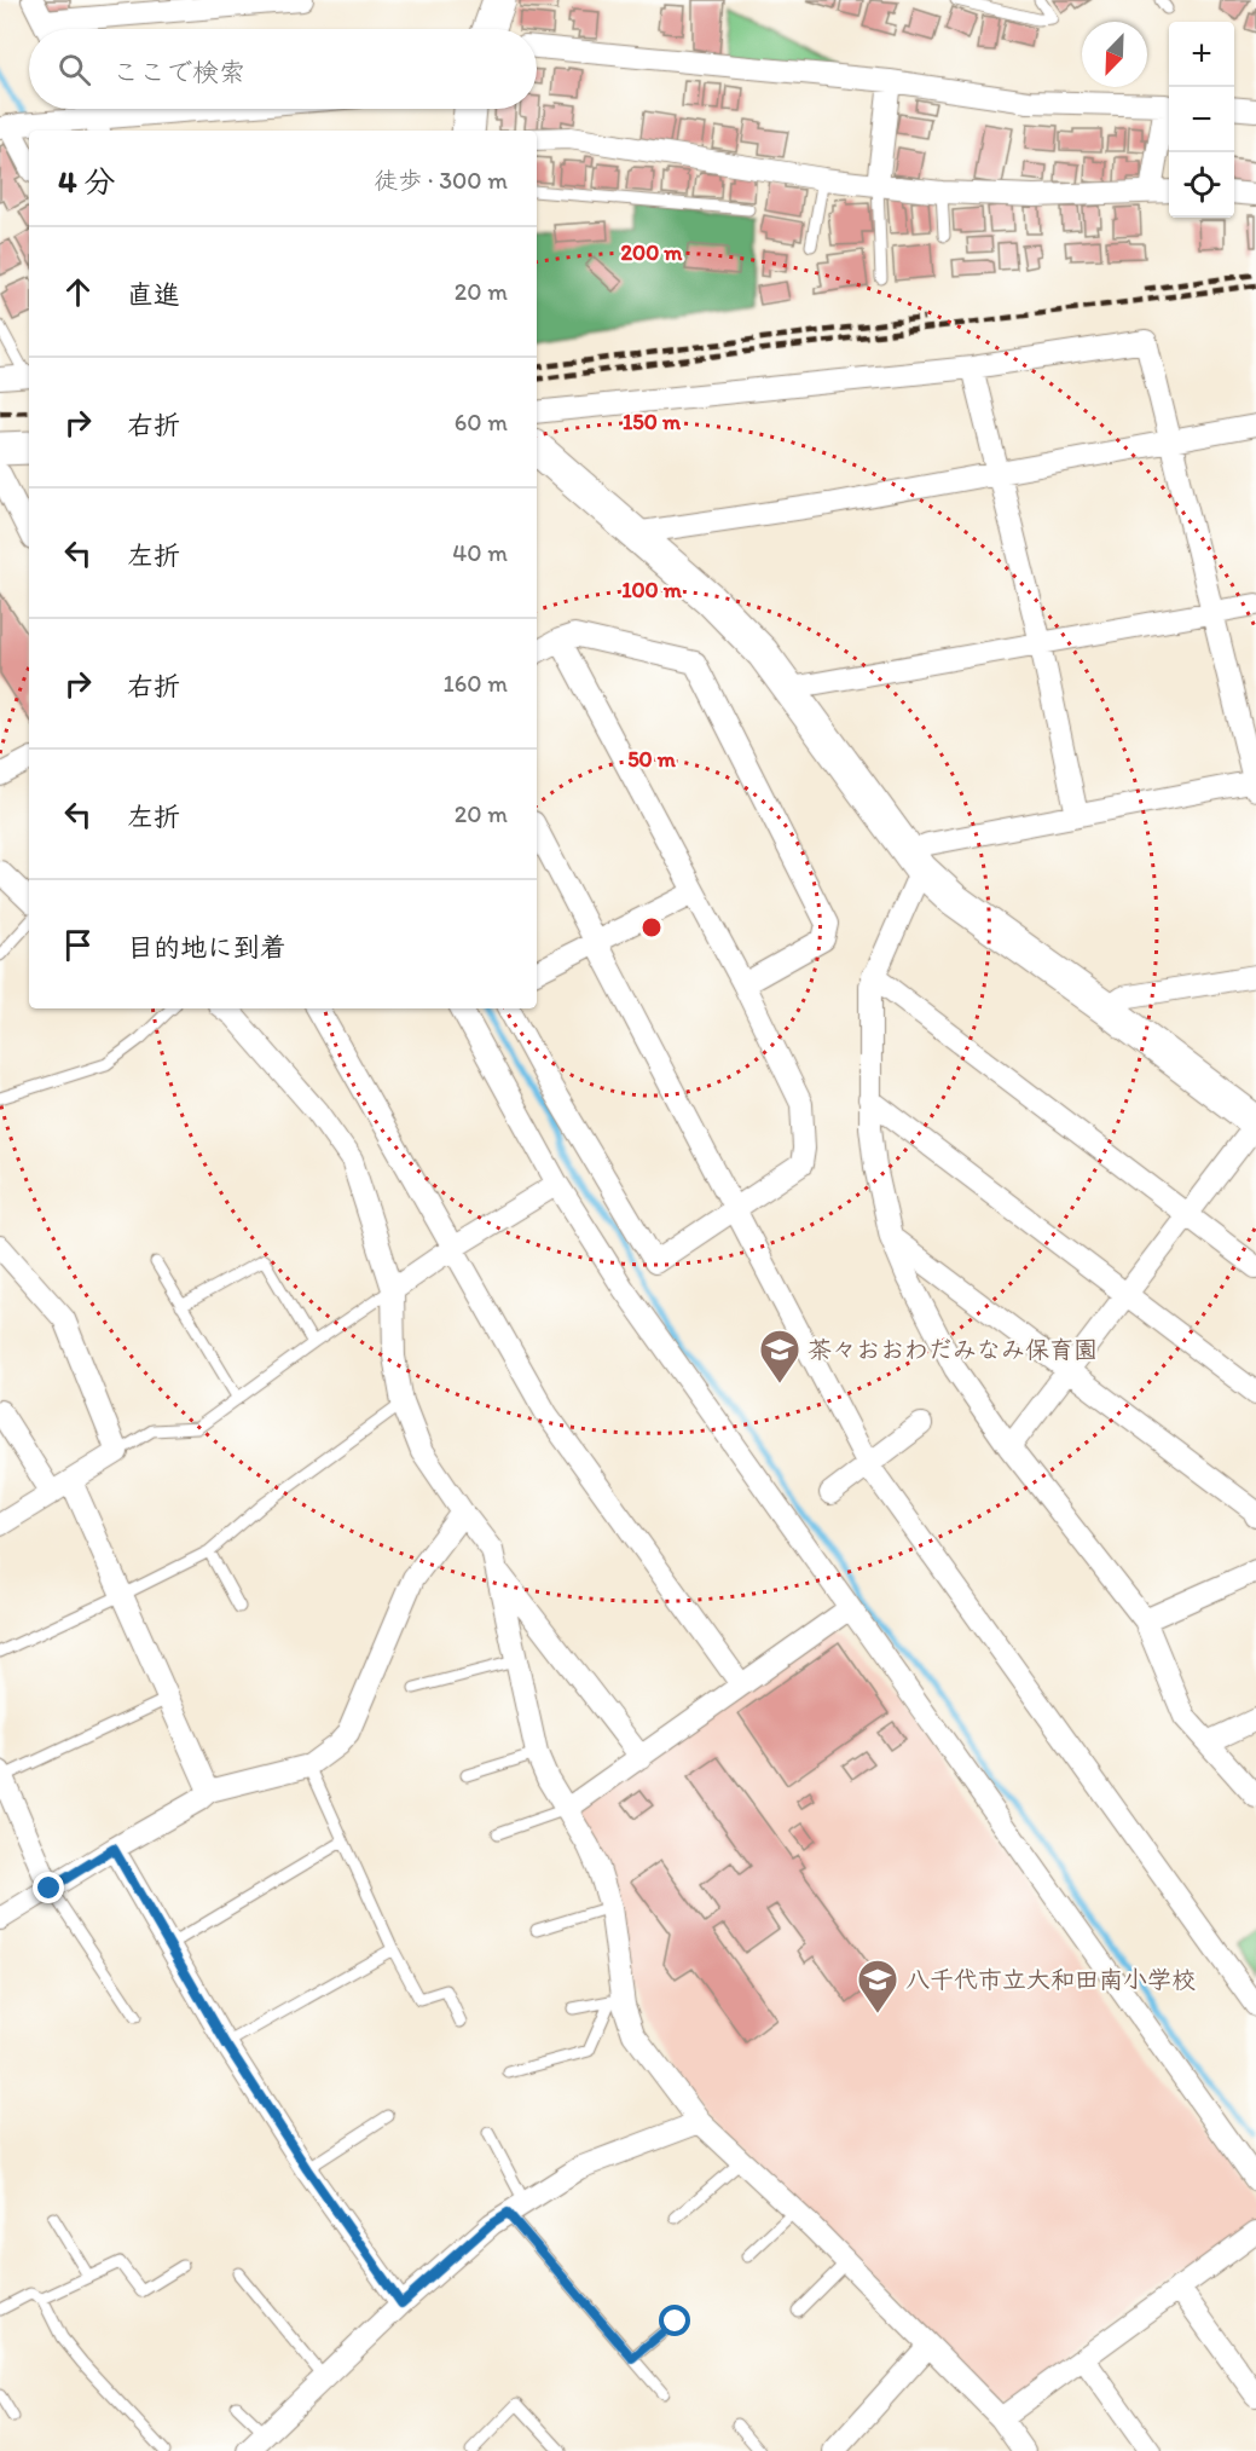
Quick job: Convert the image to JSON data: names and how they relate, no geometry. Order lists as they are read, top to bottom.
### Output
{
  "places": {
    "school or university": ["茶々おおわだみなみ保育園", "八千代市立大和田南小学校"]
  },
  "north": "bottom left",
  "page": {
    "map_buttons": ["+", "−"],
    "search": "ここで検索",
    "heading": ["4 分", "徒歩 · 300 m"],
    "list": [
      ["直進", "20 m"],
      ["右折", "60 m"],
      ["左折", "40 m"],
      ["右折", "160 m"],
      ["左折", "20 m"],
      "目的地に到着"
    ]
  },
  "rings": [
    "200 m",
    "150 m",
    "100 m",
    "50 m"
  ]
}
